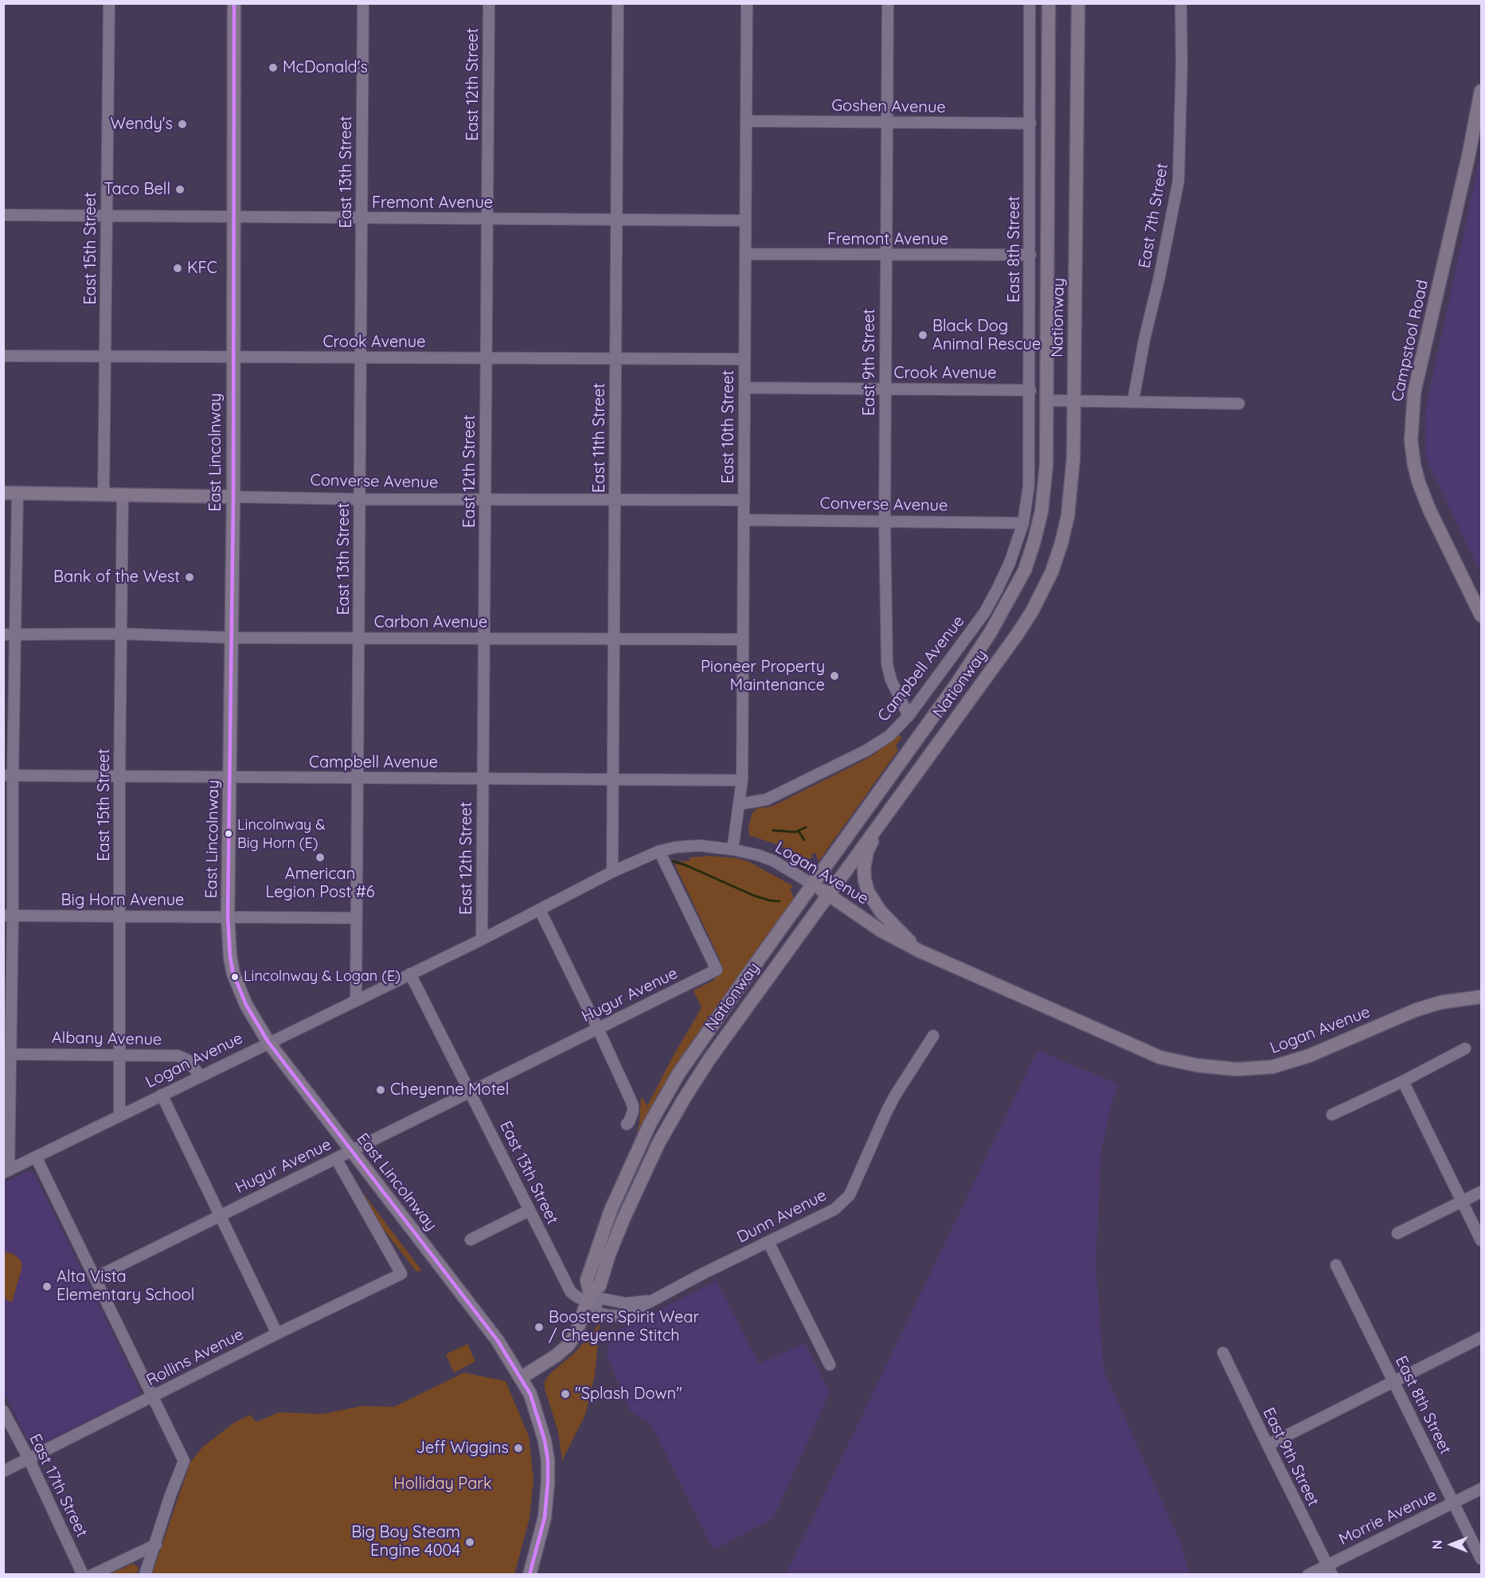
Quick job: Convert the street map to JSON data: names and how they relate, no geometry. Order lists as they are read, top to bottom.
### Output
{
  "streets": {
    "main road": [
      "Nationway",
      "Campstool Road",
      "East Lincolnway",
      "Converse Avenue",
      "Logan Avenue"
    ],
    "street": [
      "East 12th Street",
      "Goshen Avenue",
      "East 13th Street",
      "Fremont Avenue",
      "East 7th Street",
      "East 15th Street",
      "East 8th Street",
      "Crook Avenue",
      "East 9th Street",
      "East 10th Street",
      "East 11th Street",
      "Carbon Avenue",
      "Campbell Avenue",
      "Big Horn Avenue",
      "Hugur Avenue",
      "Albany Avenue",
      "Dunn Avenue",
      "Rollins Avenue",
      "East 17th Street",
      "Morrie Avenue"
    ]
  },
  "crossings": [
    ["East 12th Street", "Fremont Avenue"],
    ["East 12th Street", "Crook Avenue"],
    ["East 12th Street", "Converse Avenue"],
    ["East 12th Street", "Carbon Avenue"],
    ["East 12th Street", "Campbell Avenue"],
    ["East 12th Street", "Logan Avenue"],
    ["Goshen Avenue", "East 8th Street"],
    ["Goshen Avenue", "East 9th Street"],
    ["Goshen Avenue", "East 10th Street"],
    ["East 13th Street", "Fremont Avenue"],
    ["East 13th Street", "Nationway"],
    ["East 13th Street", "Crook Avenue"],
    ["East 13th Street", "Converse Avenue"],
    ["East 13th Street", "Carbon Avenue"],
    ["East 13th Street", "Campbell Avenue"],
    ["East 13th Street", "Logan Avenue"],
    ["East 13th Street", "Big Horn Avenue"],
    ["East 13th Street", "Hugur Avenue"],
    ["East 13th Street", "Dunn Avenue"],
    ["Fremont Avenue", "East 15th Street"],
    ["Fremont Avenue", "East 8th Street"],
    ["Fremont Avenue", "East 9th Street"],
    ["Fremont Avenue", "East 10th Street"],
    ["Fremont Avenue", "East 11th Street"],
    ["Fremont Avenue", "East Lincolnway"],
    ["East 15th Street", "Crook Avenue"],
    ["East 15th Street", "Converse Avenue"],
    ["East 15th Street", "Carbon Avenue"],
    ["East 15th Street", "Campbell Avenue"],
    ["East 15th Street", "Logan Avenue"],
    ["East 15th Street", "Big Horn Avenue"],
    ["East 15th Street", "Albany Avenue"],
    ["East 8th Street", "Crook Avenue"],
    ["East 8th Street", "Converse Avenue"],
    ["East 8th Street", "Campbell Avenue"],
    ["East 8th Street", "Morrie Avenue"],
    ["Nationway", "East Lincolnway"],
    ["Nationway", "Logan Avenue"],
    ["Nationway", "Dunn Avenue"],
    ["Crook Avenue", "East 9th Street"],
    ["Crook Avenue", "East 10th Street"],
    ["Crook Avenue", "East 11th Street"],
    ["Crook Avenue", "East Lincolnway"],
    ["East 9th Street", "Converse Avenue"],
    ["East 9th Street", "Campbell Avenue"],
    ["East 9th Street", "Morrie Avenue"],
    ["East 10th Street", "Converse Avenue"],
    ["East 10th Street", "Carbon Avenue"],
    ["East 10th Street", "Campbell Avenue"],
    ["East 10th Street", "Logan Avenue"],
    ["East 11th Street", "Converse Avenue"],
    ["East 11th Street", "Carbon Avenue"],
    ["East 11th Street", "Campbell Avenue"],
    ["East 11th Street", "Logan Avenue"],
    ["East Lincolnway", "Converse Avenue"],
    ["East Lincolnway", "Carbon Avenue"],
    ["East Lincolnway", "Campbell Avenue"],
    ["East Lincolnway", "Logan Avenue"],
    ["East Lincolnway", "Big Horn Avenue"],
    ["East Lincolnway", "Hugur Avenue"],
    ["Converse Avenue", "Campbell Avenue"],
    ["Logan Avenue", "Hugur Avenue"],
    ["Logan Avenue", "Albany Avenue"],
    ["Hugur Avenue", "Rollins Avenue"],
    ["Rollins Avenue", "East 17th Street"]
  ],
  "parks": ["Holliday Park"],
  "places": [
    "McDonald's",
    "Wendy's",
    "Taco Bell",
    "KFC",
    "Black Dog Animal Rescue",
    "Bank of the West",
    "Pioneer Property Maintenance",
    "Lincolnway & Big Horn (E)",
    "American Legion Post #6",
    "Lincolnway & Logan (E)",
    "Cheyenne Motel",
    "Alta Vista Elementary School",
    "Boosters Spirit Wear / Cheyenne Stitch",
    "\"Splash Down\"",
    "Jeff Wiggins",
    "Big Boy Steam Engine 4004"
  ],
  "north": "left"
}
